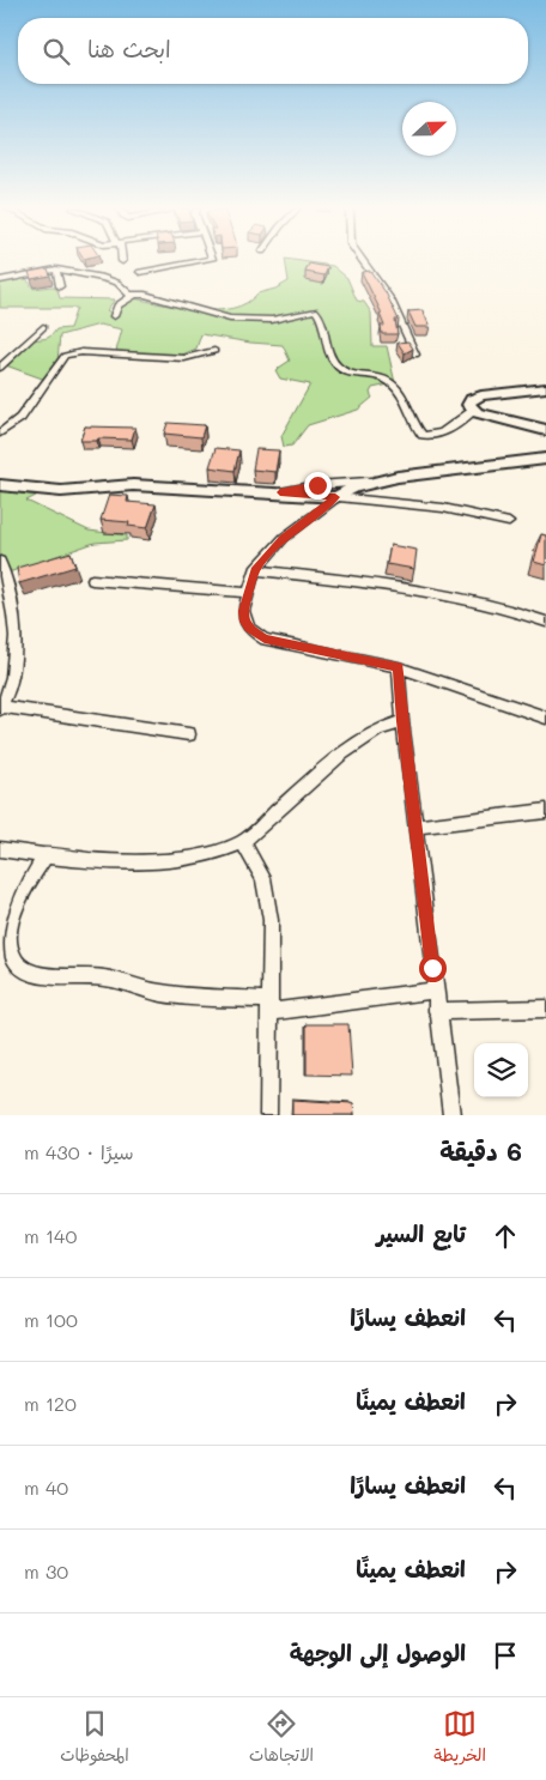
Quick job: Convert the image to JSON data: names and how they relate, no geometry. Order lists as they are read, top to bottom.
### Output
{
  "north": "right",
  "page": {
    "search": "ابحث هنا",
    "heading": ["6 دقيقة", "سيرًا · 430 m"],
    "list": [
      ["تابع السير", "140 m"],
      ["انعطف يسارًا", "100 m"],
      ["انعطف يمينًا", "120 m"],
      ["انعطف يسارًا", "40 m"],
      ["انعطف يمينًا", "30 m"],
      "الوصول إلى الوجهة"
    ],
    "nav": ["الخريطة", "الاتجاهات", "المحفوظات"]
  }
}
